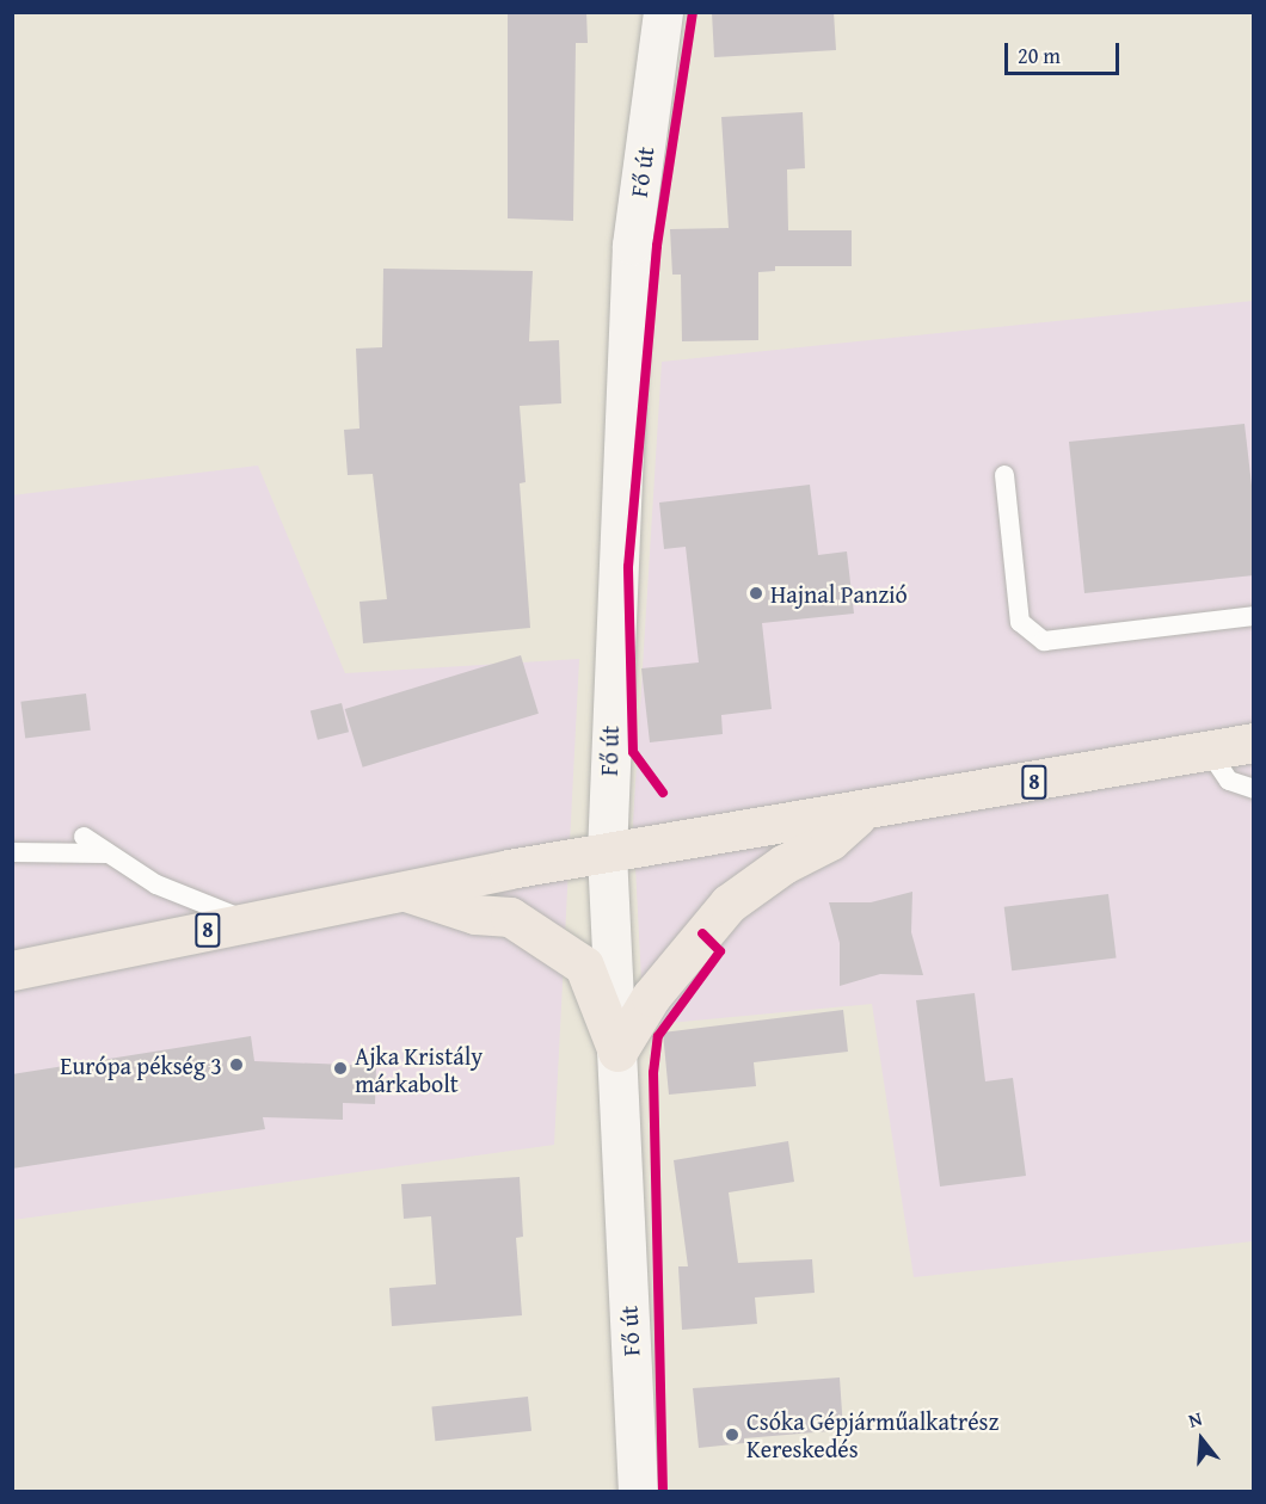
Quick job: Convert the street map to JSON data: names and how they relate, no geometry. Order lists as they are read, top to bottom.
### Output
{
  "streets": {
    "main road": ["Fő út", "8"]
  },
  "crossings": [
    ["Fő út", "8"]
  ],
  "places": [
    "Hajnal Panzió",
    "Európa pékség 3",
    "Ajka Kristály márkabolt",
    "Csóka Gépjárműalkatrész Kereskedés"
  ],
  "scale_bar": "20 m",
  "north": "top"
}
